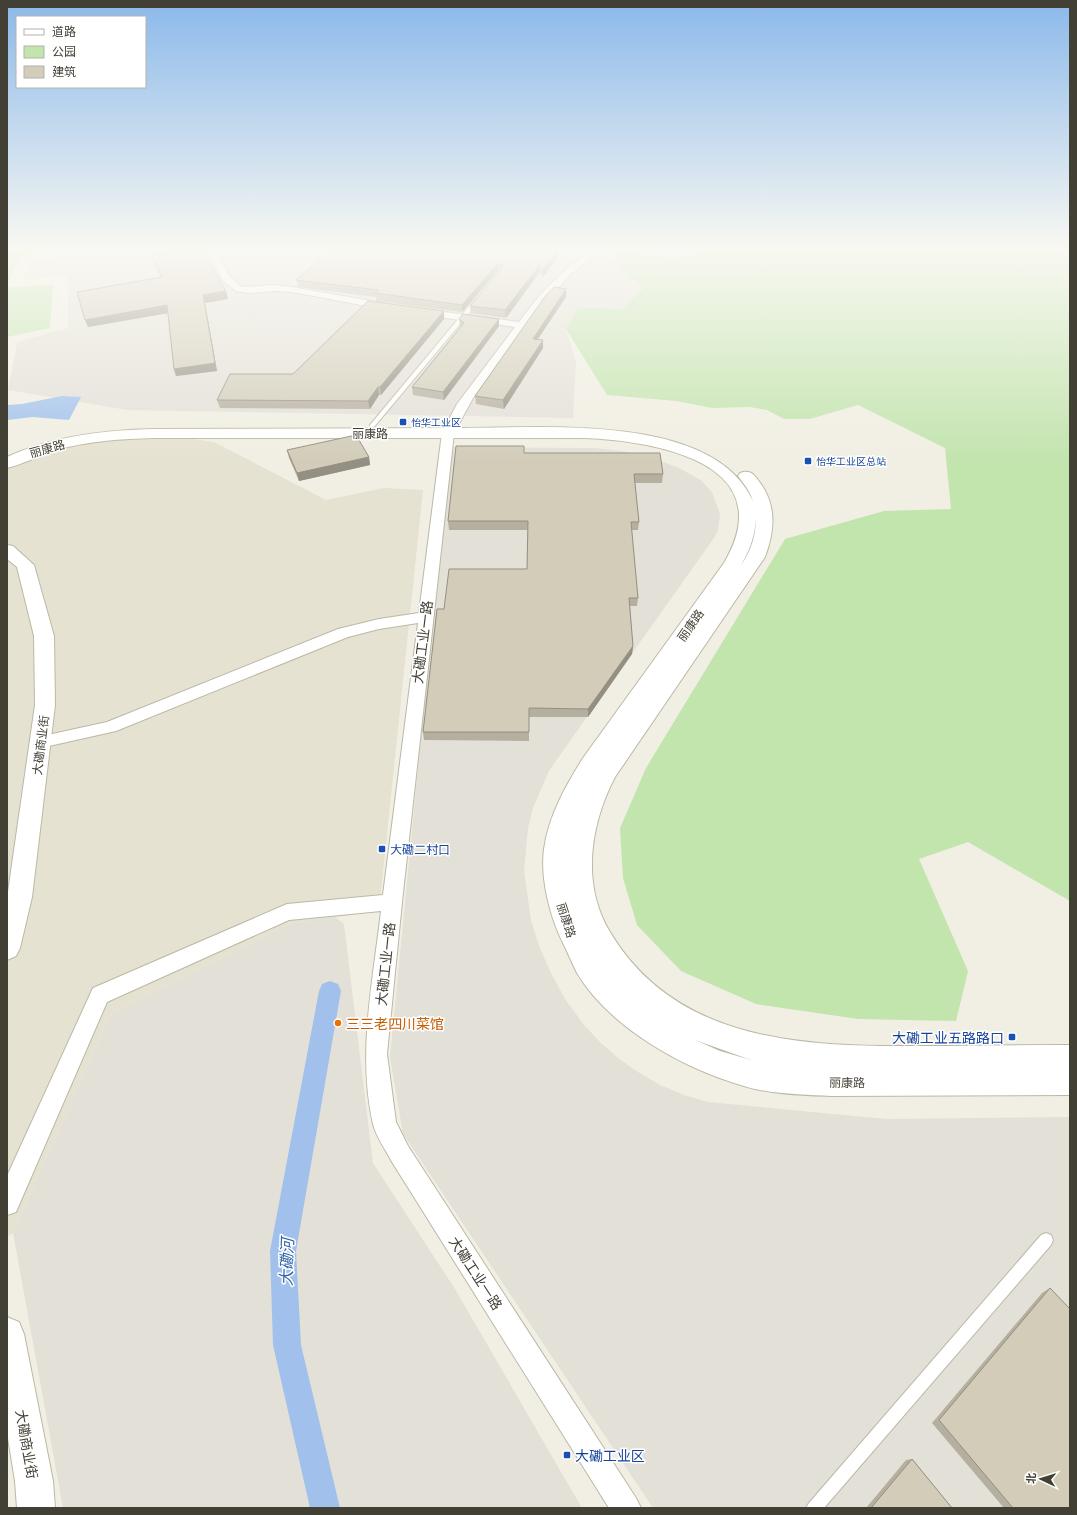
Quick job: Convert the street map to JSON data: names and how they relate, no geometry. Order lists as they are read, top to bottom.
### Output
{
  "streets": {
    "street": ["丽康路", "大磡工业一路", "大磡商业街"]
  },
  "crossings": [
    ["丽康路", "大磡工业一路"]
  ],
  "water": ["大磡河"],
  "places": {
    "transit": [
      "怡华工业区",
      "怡华工业区总站",
      "大磡二村口",
      "大磡工业五路路口",
      "大磡工业区"
    ],
    "other": ["三三老四川菜馆"]
  },
  "legend": ["道路", "公园", "建筑"],
  "north": "left"
}
